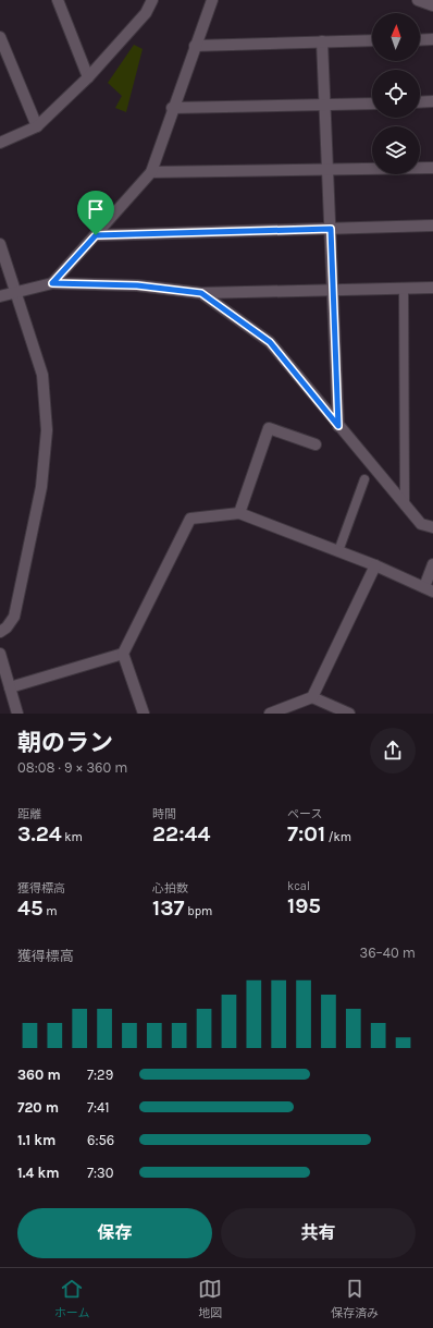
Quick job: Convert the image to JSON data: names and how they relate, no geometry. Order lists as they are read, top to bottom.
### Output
{
  "north": "top",
  "page": {
    "heading": ["朝のラン", "08:08 · 9 × 360 m"],
    "stats": [
      ["距離", "3.24 km"],
      ["時間", "22:44"],
      ["ペース", "7:01 /km"],
      ["獲得標高", "45 m"],
      ["心拍数", "137 bpm"],
      ["kcal", "195"]
    ],
    "chart": ["獲得標高", "36–40 m"],
    "list": [
      {
        "name": "360 m",
        "note": "7:29"
      },
      {
        "name": "720 m",
        "note": "7:41"
      },
      {
        "name": "1.1 km",
        "note": "6:56"
      },
      {
        "name": "1.4 km",
        "note": "7:30"
      }
    ],
    "buttons": ["保存", "共有"],
    "tabs": ["ホーム", "地図", "保存済み"]
  }
}
